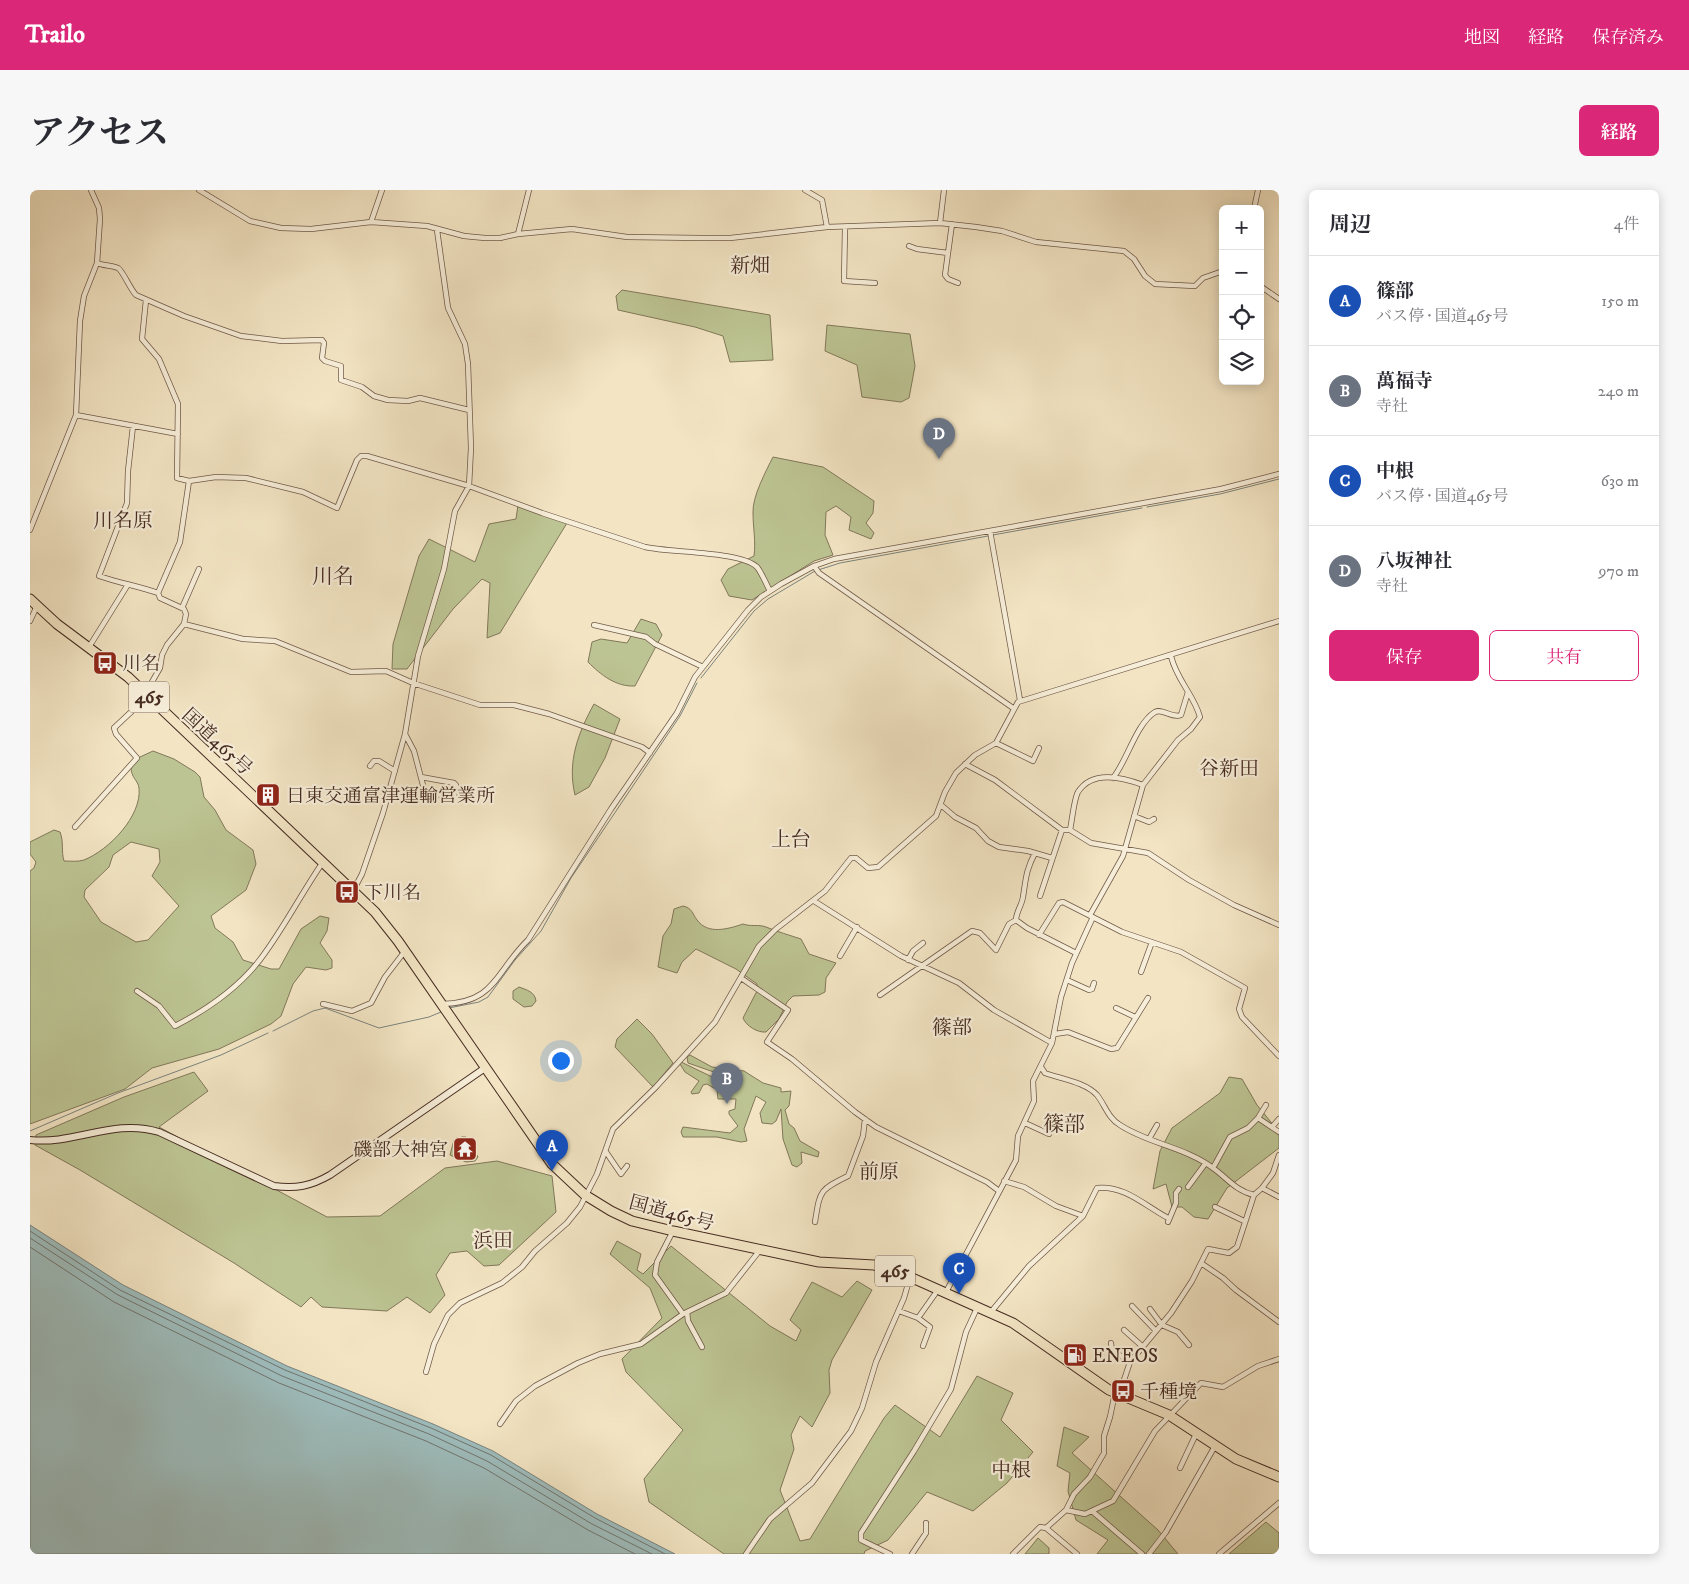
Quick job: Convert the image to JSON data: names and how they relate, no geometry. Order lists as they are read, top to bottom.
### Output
{
  "streets": {
    "highway": ["465", "国道465号"]
  },
  "districts": [
    "新畑",
    "川名原",
    "川名",
    "谷新田",
    "上台",
    "篠部",
    "篠部",
    "前原",
    "浜田",
    "中根"
  ],
  "places": {
    "bus stop": ["川名", "下川名", "千種境"],
    "building": ["日東交通富津運輸営業所"],
    "temple": ["磯部大神宮"],
    "fuel station": ["ENEOS"]
  },
  "page": {
    "header": "Trailo",
    "nav": ["地図", "経路", "保存済み"],
    "title": "アクセス",
    "buttons": [
      "経路",
      ["保存", "共有"]
    ],
    "heading": ["周辺", "4件"],
    "map_buttons": ["+", "−"],
    "list": [
      {
        "mark": "A",
        "name": "篠部",
        "note": "バス停 · 国道465号",
        "value": "150 m"
      },
      {
        "mark": "B",
        "name": "萬福寺",
        "note": "寺社",
        "value": "240 m"
      },
      {
        "mark": "C",
        "name": "中根",
        "note": "バス停 · 国道465号",
        "value": "630 m"
      },
      {
        "mark": "D",
        "name": "八坂神社",
        "note": "寺社",
        "value": "970 m"
      }
    ],
    "pins": [
      "D",
      "B",
      "A",
      "C"
    ]
  }
}
